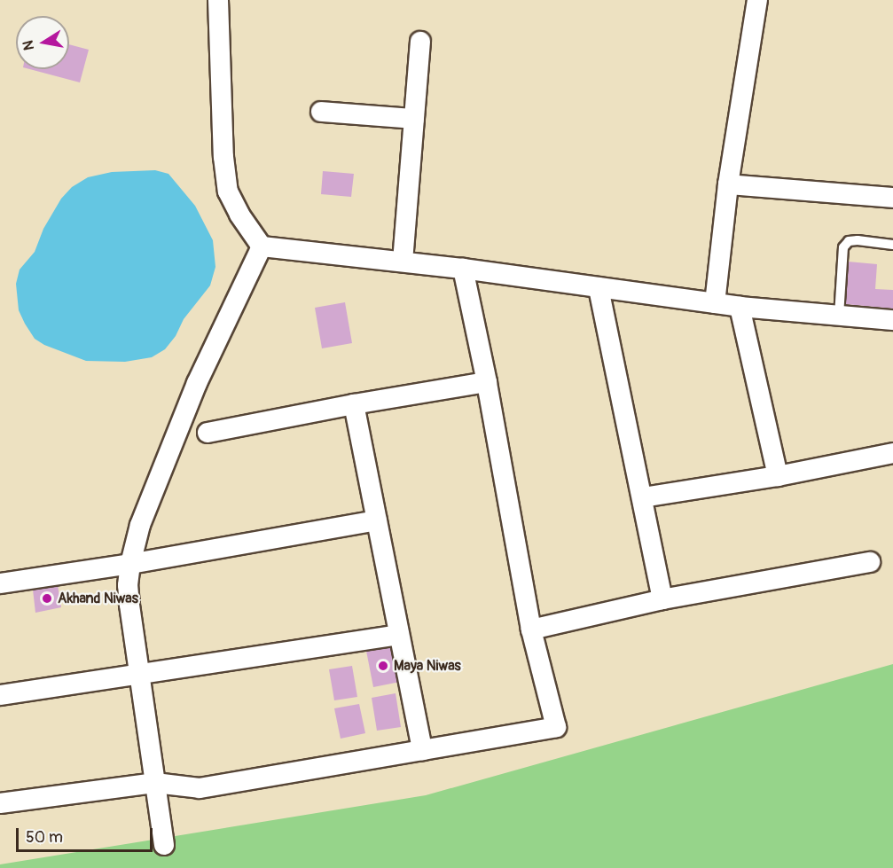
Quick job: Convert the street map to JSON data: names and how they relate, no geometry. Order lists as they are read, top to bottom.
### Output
{
  "places": ["Akhand Niwas", "Maya Niwas"],
  "scale_bar": "50 m",
  "north": "left"
}
